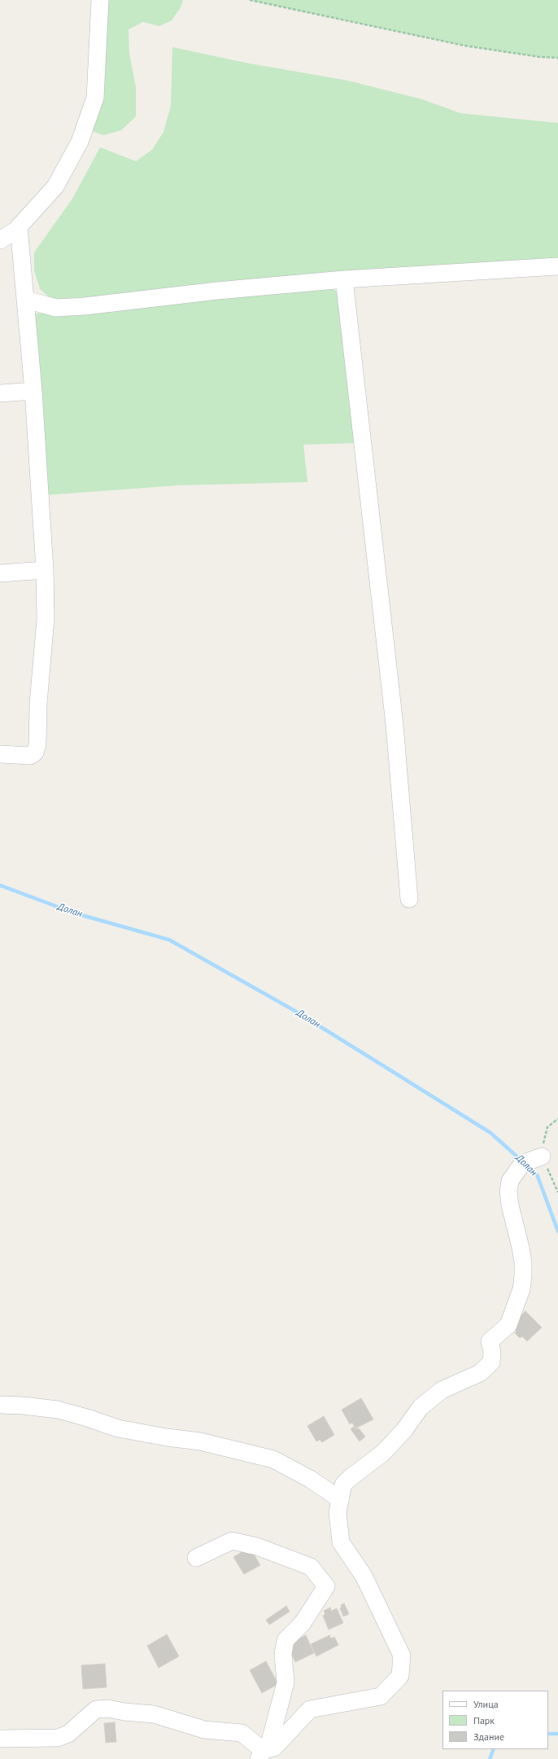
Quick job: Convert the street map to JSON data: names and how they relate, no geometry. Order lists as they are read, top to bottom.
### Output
{
  "water": ["Долан"],
  "legend": ["Улица", "Парк", "Здание"]
}
